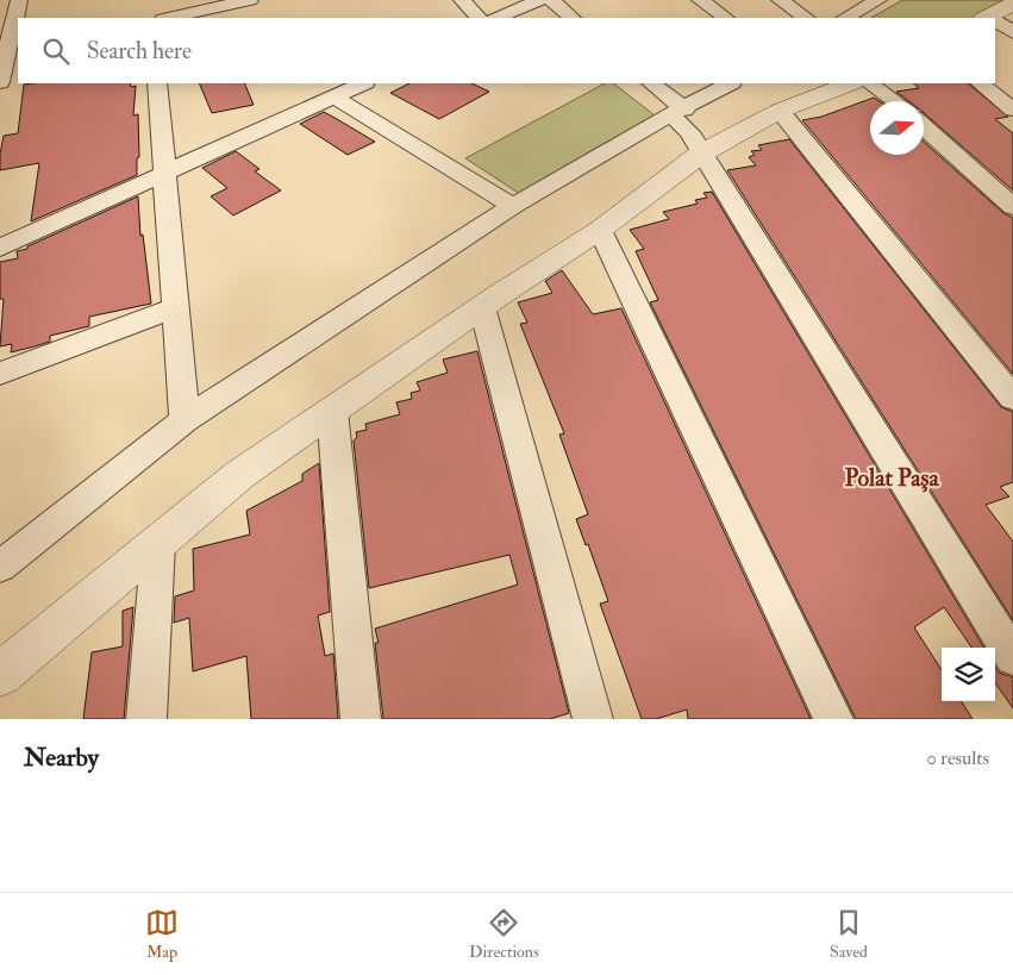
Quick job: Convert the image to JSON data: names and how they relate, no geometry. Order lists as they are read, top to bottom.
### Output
{
  "districts": ["Polat Paşa"],
  "north": "right",
  "page": {
    "search": "Search here",
    "heading": ["Nearby", "0 results"],
    "nav": ["Map", "Directions", "Saved"]
  }
}
